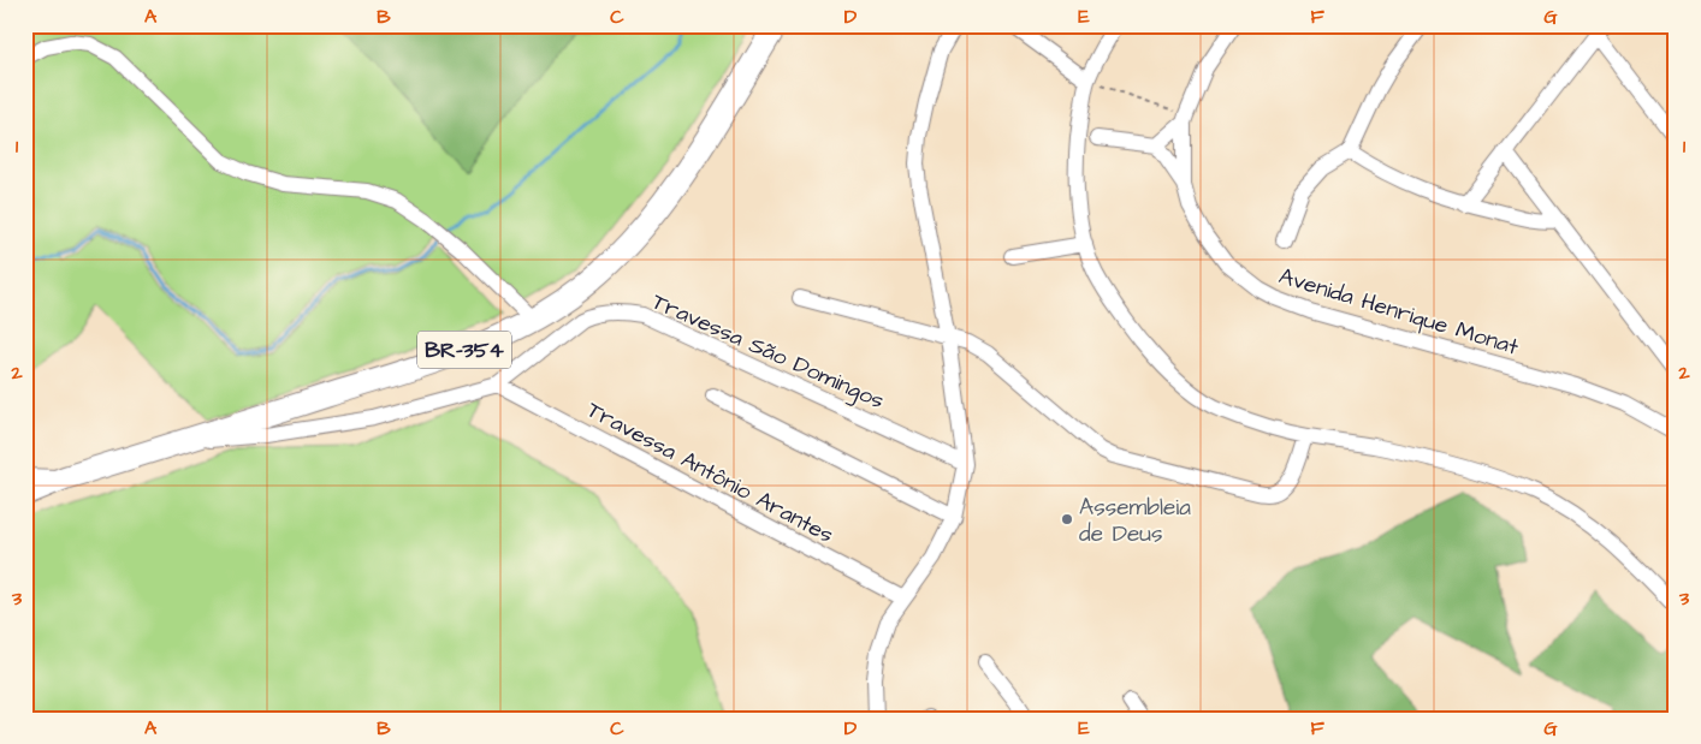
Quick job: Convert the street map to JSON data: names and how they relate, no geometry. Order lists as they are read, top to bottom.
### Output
{
  "streets": {
    "highway": ["BR-354"],
    "street": ["Avenida Henrique Monat", "Travessa São Domingos", "Travessa Antônio Arantes"]
  },
  "crossings": [
    ["BR-354", "Travessa São Domingos"],
    ["Travessa São Domingos", "Travessa Antônio Arantes"]
  ],
  "places": ["Assembleia de Deus"],
  "grid": {
    "columns": [
      "A",
      "B",
      "C",
      "D",
      "E",
      "F",
      "G"
    ],
    "rows": ["1", "2", "3"]
  }
}
